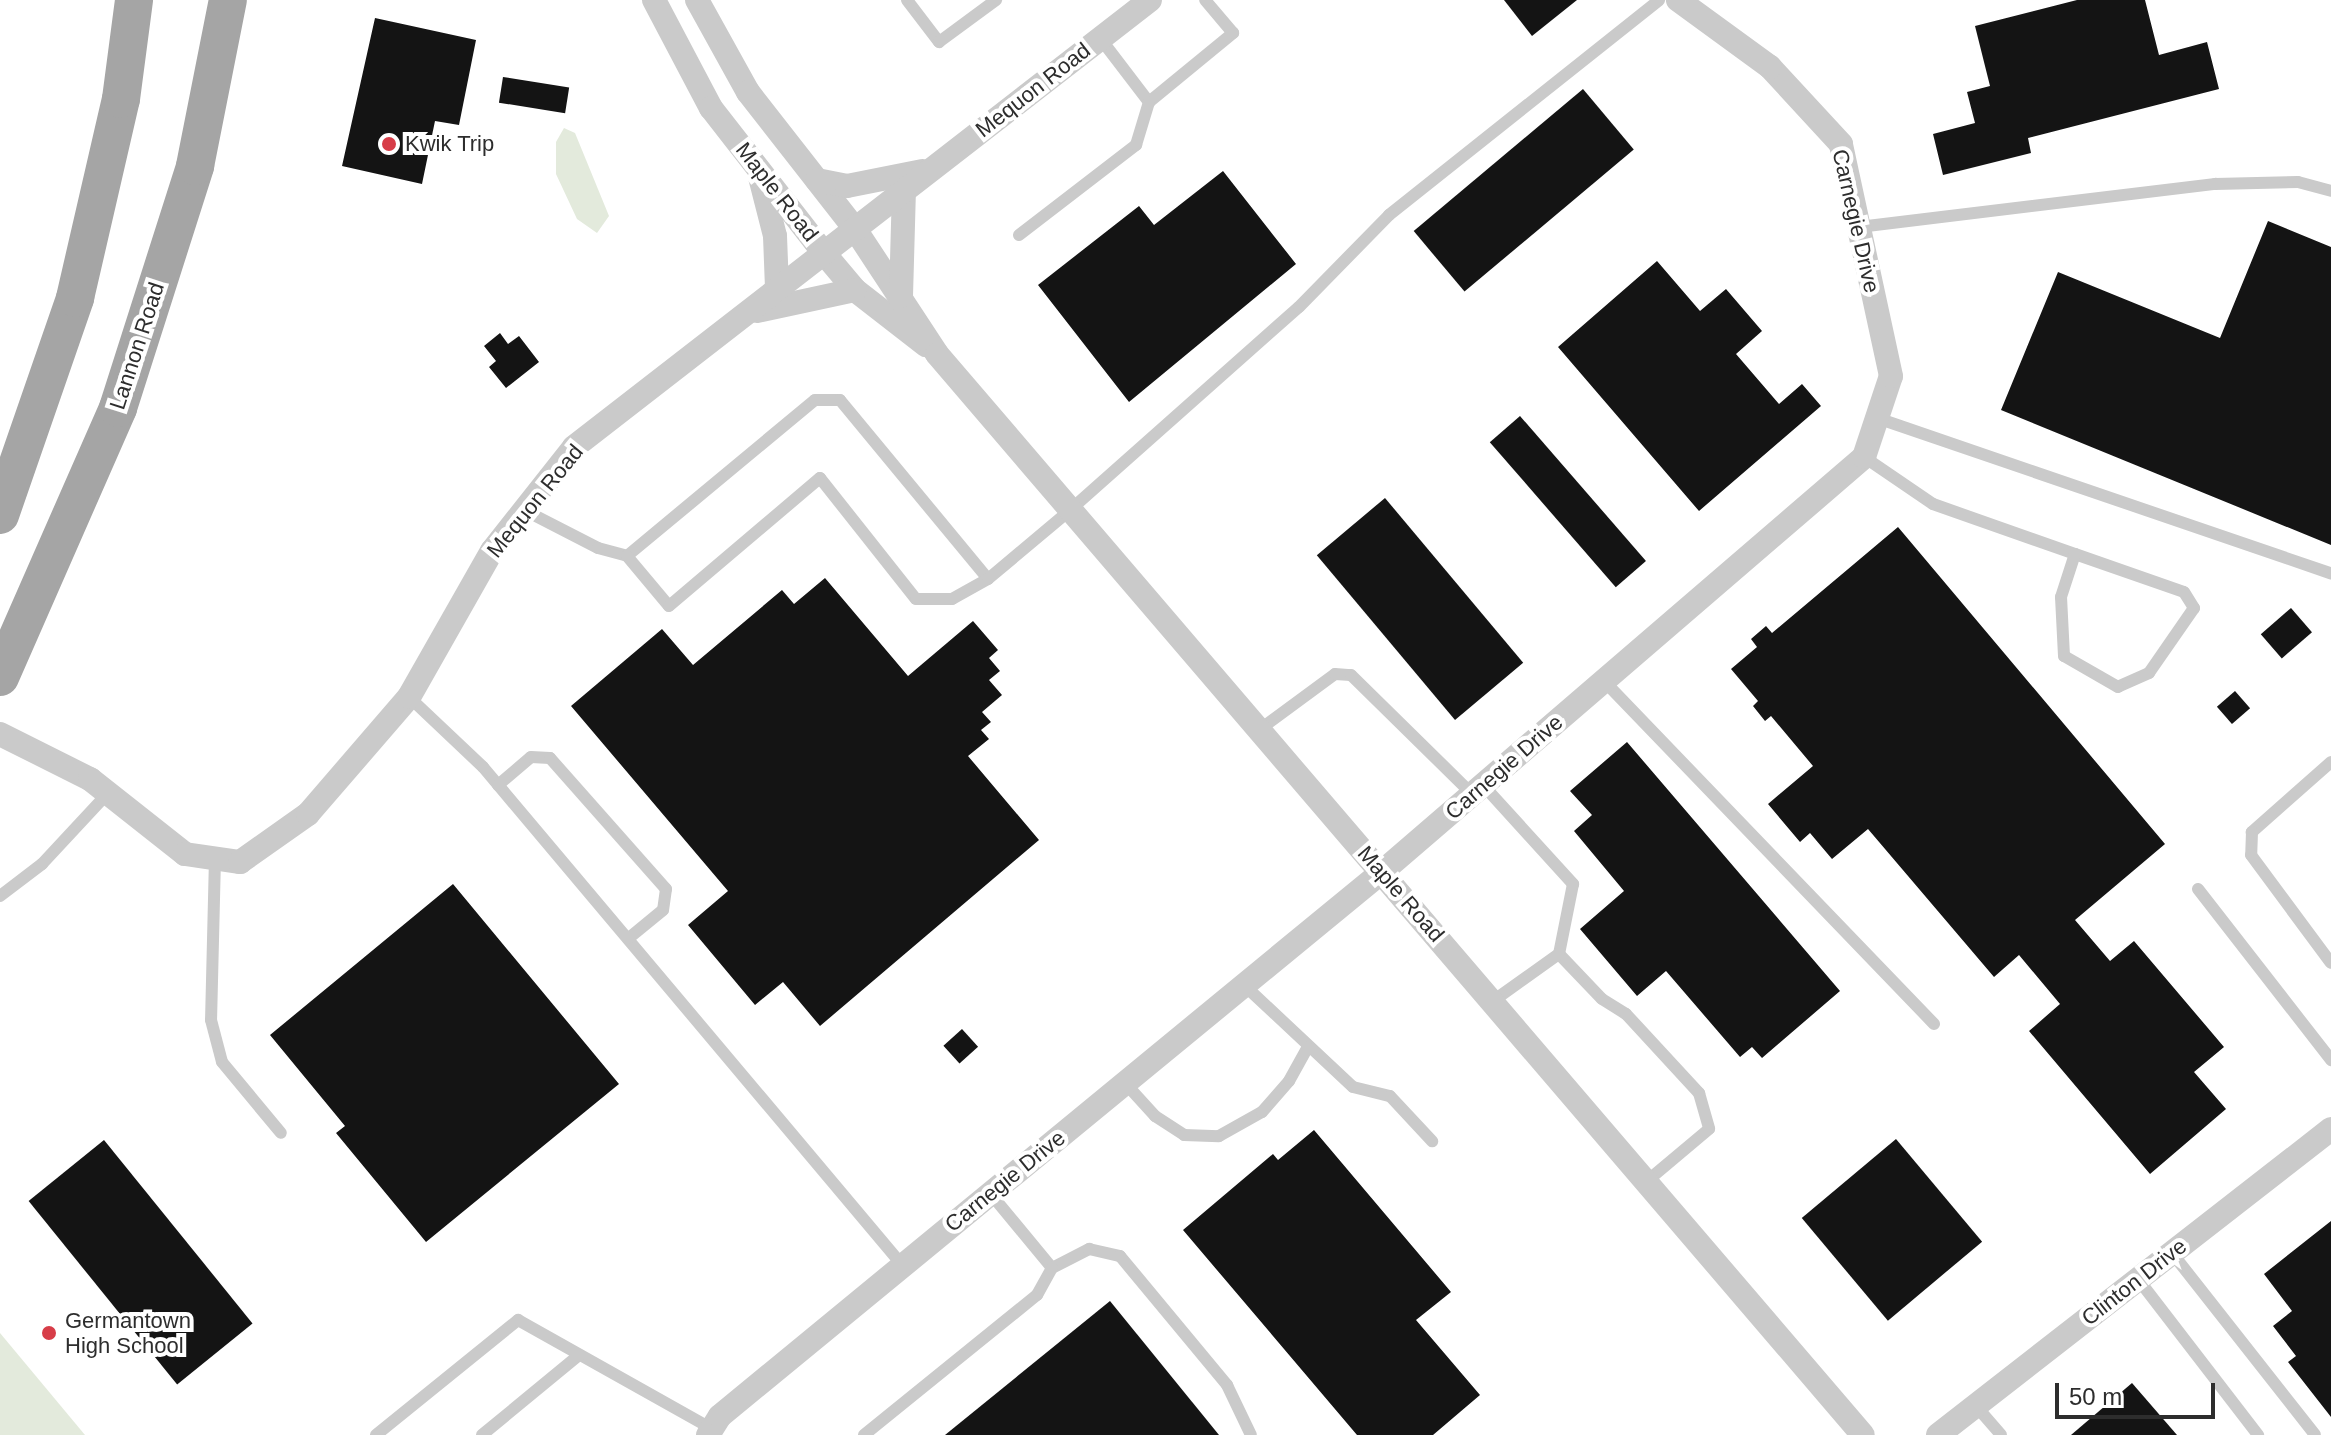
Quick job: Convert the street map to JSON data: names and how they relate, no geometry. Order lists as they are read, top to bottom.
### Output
{
  "streets": {
    "main road": ["Lannon Road"],
    "street": [
      "Mequon Road",
      "Maple Road",
      "Carnegie Drive",
      "Clinton Drive"
    ]
  },
  "crossings": [
    ["Mequon Road", "Maple Road"],
    ["Maple Road", "Carnegie Drive"]
  ],
  "places": ["Kwik Trip", "Germantown High School"],
  "scale_bar": "50 m"
}
